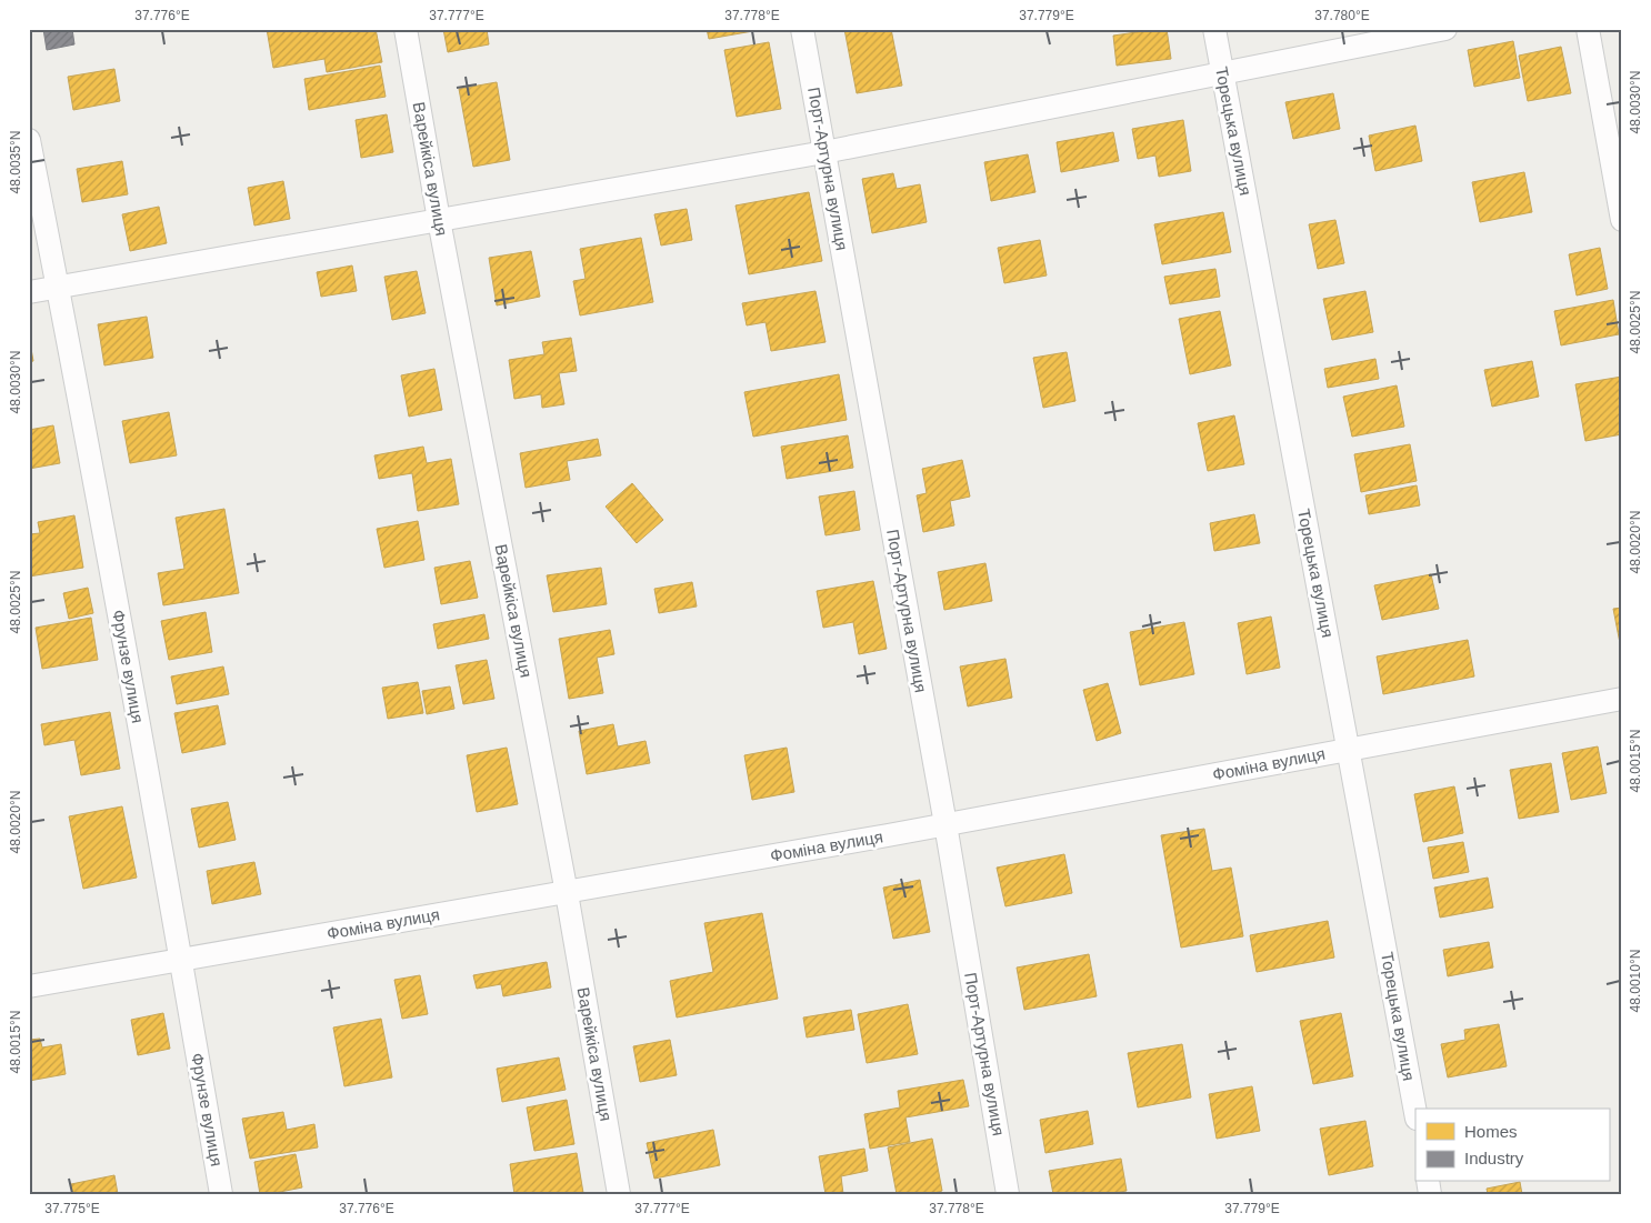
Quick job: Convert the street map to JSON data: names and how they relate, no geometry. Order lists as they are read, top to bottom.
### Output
{
  "streets": {
    "street": [
      "Торецька вулиця",
      "Варейкіса вулиця",
      "Порт-Артурна вулиця",
      "Фрунзе вулиця",
      "Фоміна вулиця"
    ]
  },
  "crossings": [
    ["Торецька вулиця", "Фоміна вулиця"],
    ["Варейкіса вулиця", "Фоміна вулиця"],
    ["Порт-Артурна вулиця", "Фоміна вулиця"],
    ["Фрунзе вулиця", "Фоміна вулиця"]
  ],
  "legend": ["Homes", "Industry"],
  "coordinates": [
    "37.776°E",
    "37.777°E",
    "37.778°E",
    "37.779°E",
    "37.780°E",
    "48.0030°N",
    "48.0035°N",
    "48.0025°N",
    "48.0020°N",
    "48.0015°N",
    "48.0010°N",
    "37.775°E"
  ]
}
